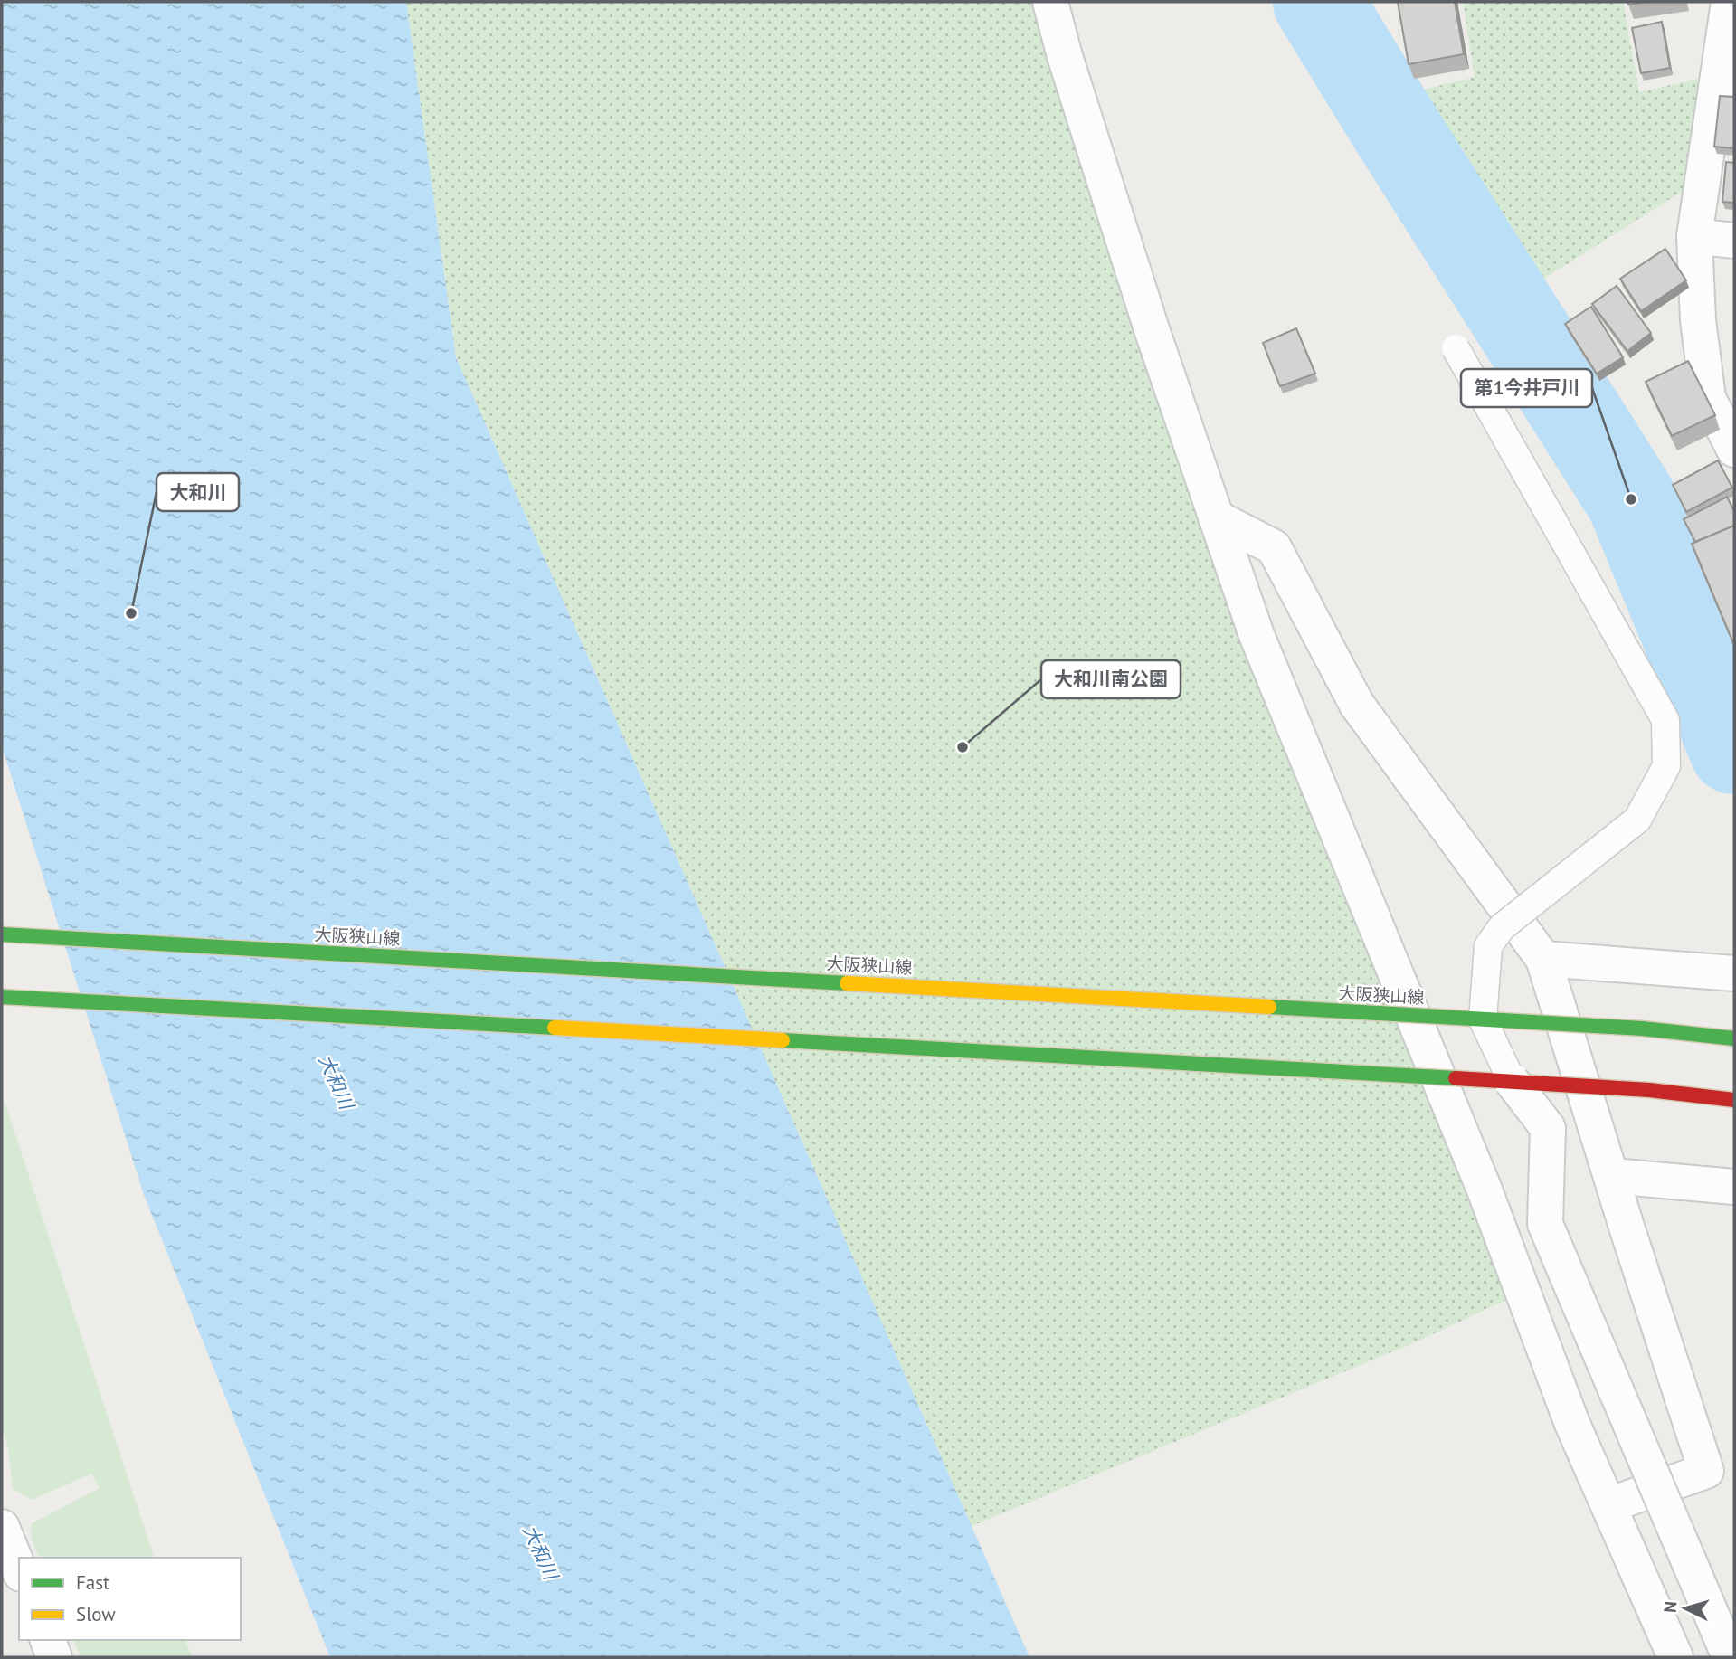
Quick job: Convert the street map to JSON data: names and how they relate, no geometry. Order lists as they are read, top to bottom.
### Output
{
  "streets": {
    "main road": ["大阪狭山線"]
  },
  "water": ["大和川"],
  "places": ["第1今井戸川", "大和川", "大和川南公園"],
  "legend": ["Fast", "Slow"],
  "north": "left"
}
